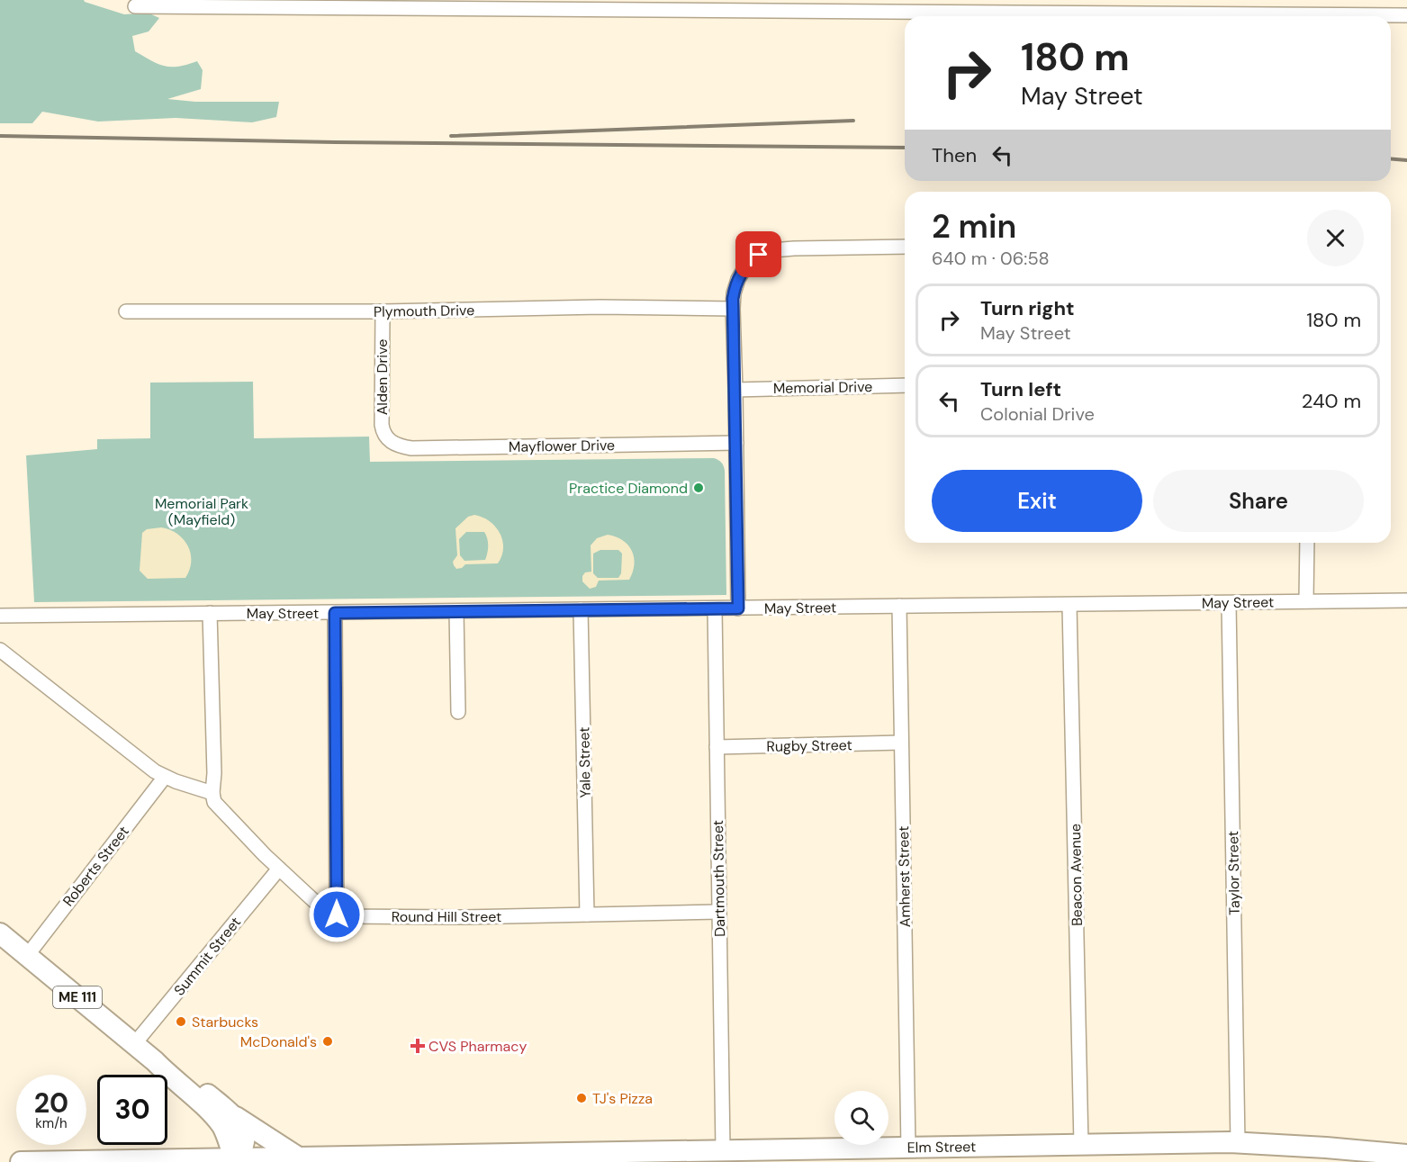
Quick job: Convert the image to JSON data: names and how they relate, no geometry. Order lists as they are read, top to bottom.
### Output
{
  "streets": {
    "main road": ["ME 111", "Elm Street"],
    "street": [
      "Plymouth Drive",
      "Alden Drive",
      "Memorial Drive",
      "Mayflower Drive",
      "May Street",
      "Rugby Street",
      "Yale Street",
      "Roberts Street",
      "Taylor Street",
      "Beacon Avenue",
      "Amherst Street",
      "Dartmouth Street",
      "Round Hill Street",
      "Summit Street"
    ]
  },
  "crossings": [
    ["Plymouth Drive", "Alden Drive"],
    ["Alden Drive", "Mayflower Drive"],
    ["May Street", "Yale Street"],
    ["May Street", "Taylor Street"],
    ["May Street", "Beacon Avenue"],
    ["May Street", "Amherst Street"],
    ["May Street", "Dartmouth Street"],
    ["Rugby Street", "Amherst Street"],
    ["Rugby Street", "Dartmouth Street"],
    ["Yale Street", "Round Hill Street"],
    ["Roberts Street", "ME 111"],
    ["Taylor Street", "Elm Street"],
    ["Beacon Avenue", "Elm Street"],
    ["Amherst Street", "Elm Street"],
    ["Dartmouth Street", "Round Hill Street"],
    ["Dartmouth Street", "Elm Street"],
    ["Round Hill Street", "Summit Street"],
    ["Summit Street", "ME 111"],
    ["ME 111", "Elm Street"]
  ],
  "parks": ["Memorial Park (Mayfield)"],
  "places": {
    "other": [
      "Practice Diamond",
      "Starbucks",
      "McDonald's",
      "TJ's Pizza"
    ],
    "health": ["CVS Pharmacy"]
  },
  "page": {
    "turn": ["180 m", "May Street"],
    "then": "Then",
    "heading": ["2 min", "640 m · 06:58"],
    "list": [
      {
        "name": "Turn right",
        "note": "May Street",
        "value": "180 m"
      },
      {
        "name": "Turn left",
        "note": "Colonial Drive",
        "value": "240 m"
      }
    ],
    "buttons": ["Exit", "Share"],
    "speed": "20 km/h",
    "limit": "30"
  }
}
